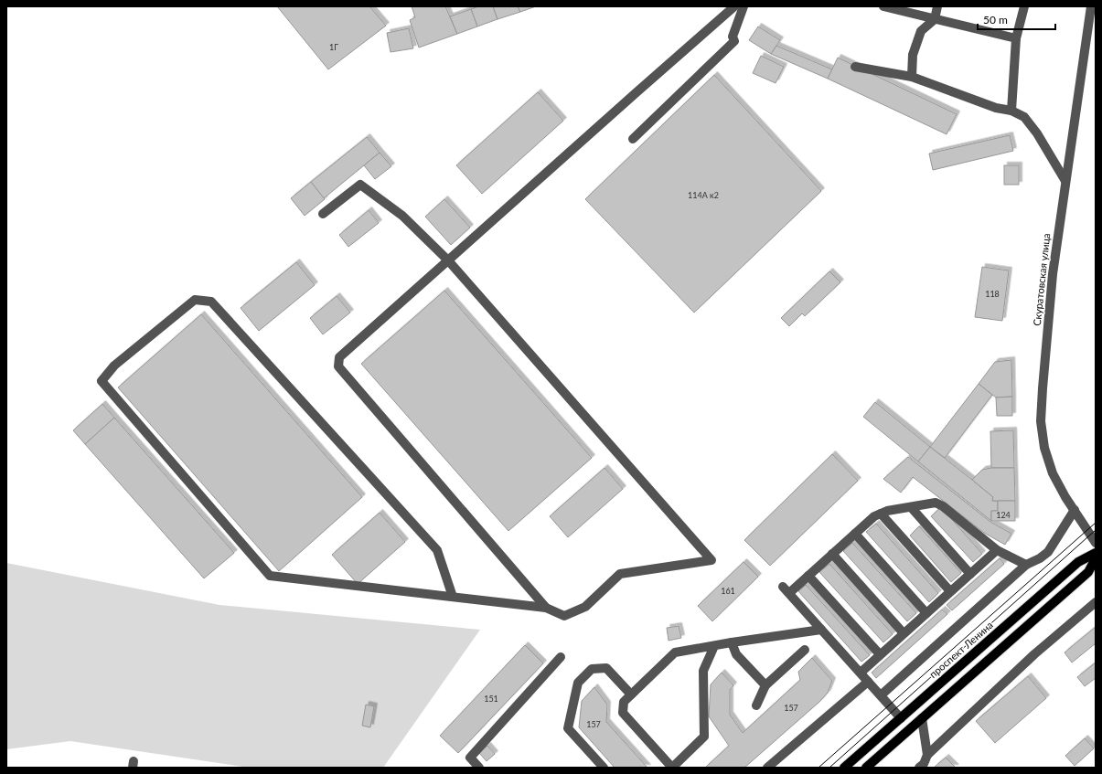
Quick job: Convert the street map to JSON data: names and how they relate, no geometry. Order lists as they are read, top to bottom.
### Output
{
  "streets": {
    "main road": ["проспект Ленина"],
    "street": ["Скуратовская улица"]
  },
  "house_numbers": [
    "1Г",
    "114А к2",
    "118",
    "124",
    "161",
    "151",
    "157",
    "157"
  ],
  "scale_bar": "50 m"
}
